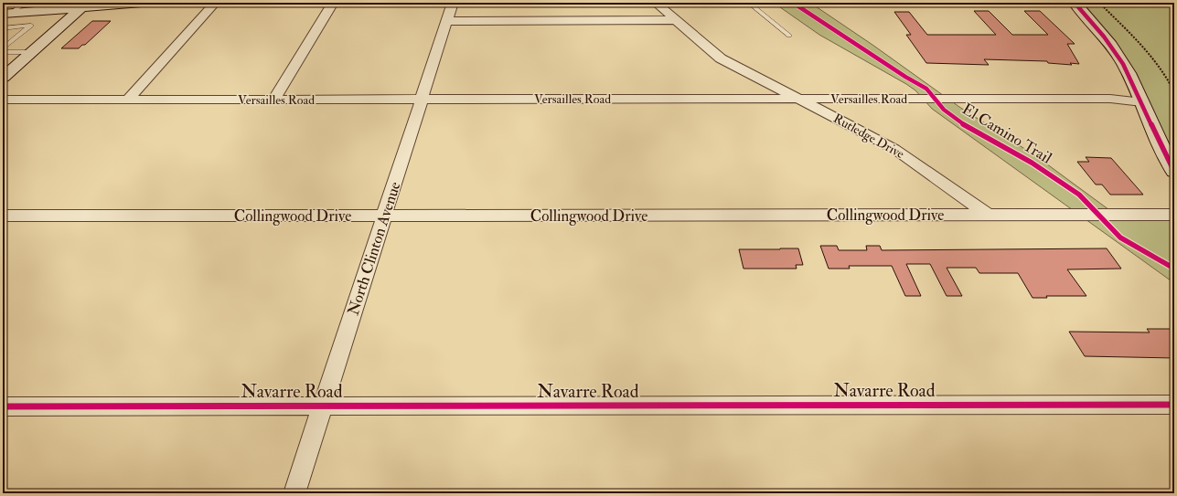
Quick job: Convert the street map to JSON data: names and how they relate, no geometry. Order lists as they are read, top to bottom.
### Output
{
  "streets": {
    "street": [
      "Versailles Road",
      "Rutledge Drive",
      "Collingwood Drive",
      "North Clinton Avenue",
      "Navarre Road"
    ],
    "cycle path": ["El Camino Trail"]
  },
  "crossings": [
    ["Versailles Road", "Rutledge Drive"],
    ["Versailles Road", "North Clinton Avenue"],
    ["Rutledge Drive", "Collingwood Drive"],
    ["Collingwood Drive", "North Clinton Avenue"],
    ["North Clinton Avenue", "Navarre Road"]
  ]
}
